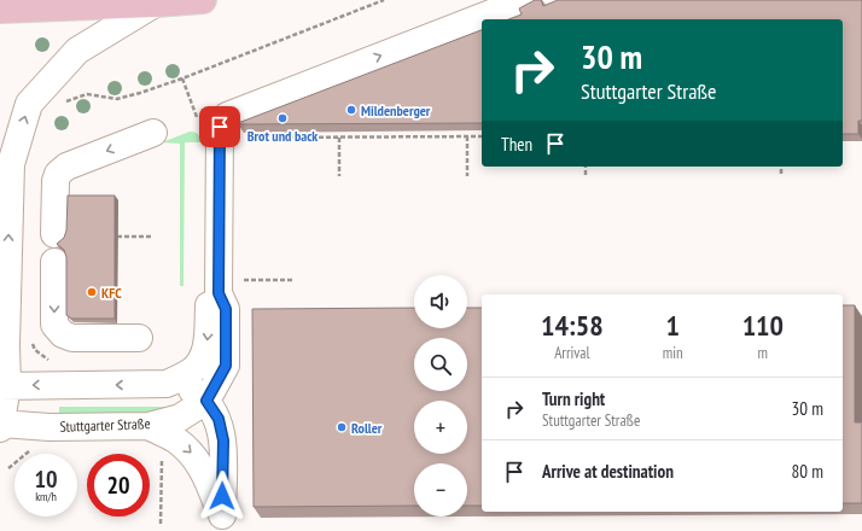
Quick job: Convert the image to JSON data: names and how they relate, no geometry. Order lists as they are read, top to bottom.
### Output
{
  "streets": {
    "street": ["Stuttgarter Straße"]
  },
  "places": [
    "Mildenberger",
    "Brot und back",
    "KFC",
    "Roller"
  ],
  "page": {
    "turn": ["30 m", "Stuttgarter Straße"],
    "then": "Then",
    "map_buttons": ["+", "−"],
    "eta": [
      "14:58",
      "Arrival",
      "1",
      "min",
      "110",
      "m"
    ],
    "list": [
      {
        "name": "Turn right",
        "note": "Stuttgarter Straße",
        "value": "30 m"
      },
      {
        "name": "Arrive at destination",
        "value": "80 m"
      }
    ],
    "speed": "10 km/h",
    "limit": "20"
  }
}
